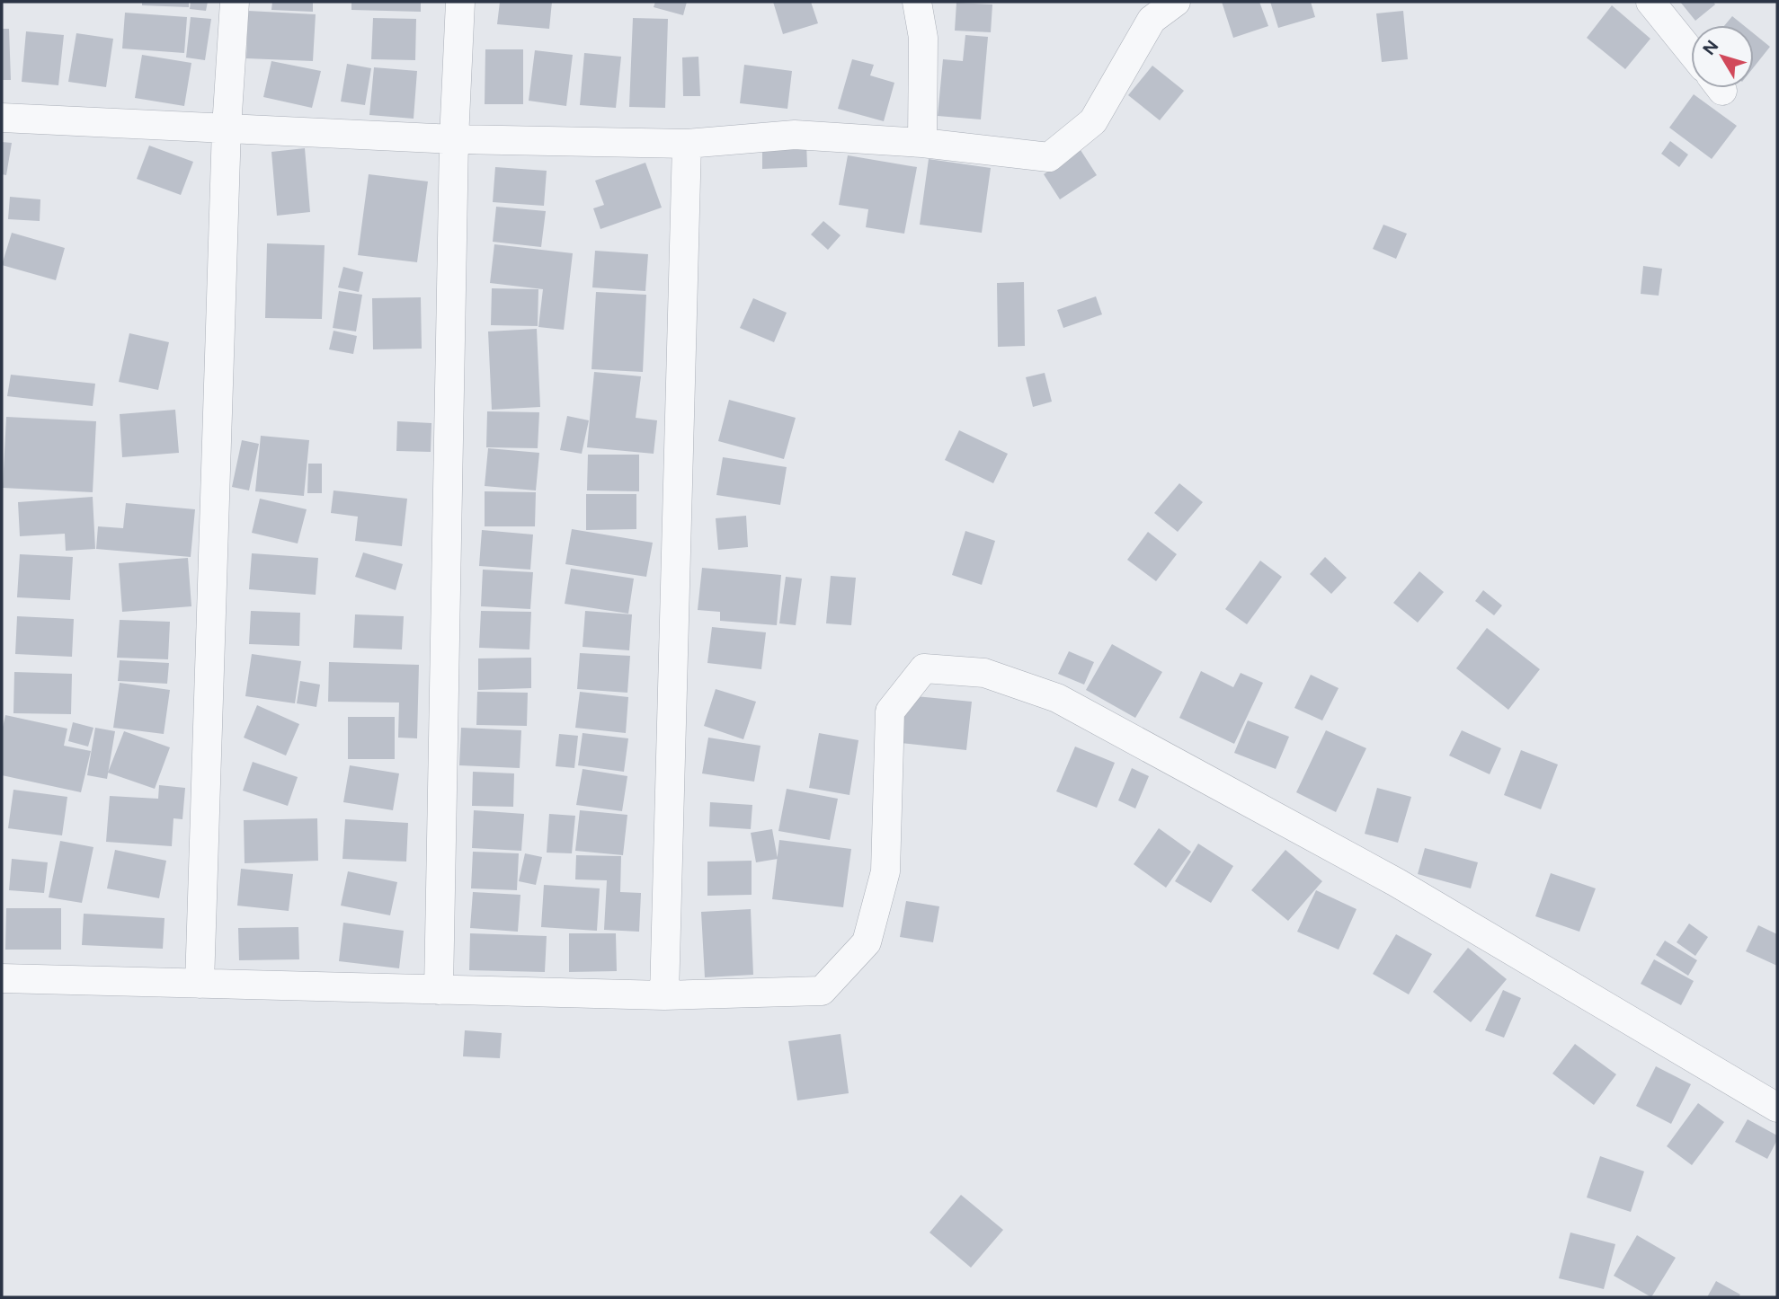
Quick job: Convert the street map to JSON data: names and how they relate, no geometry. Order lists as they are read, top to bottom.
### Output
{
  "north": "top left"
}
